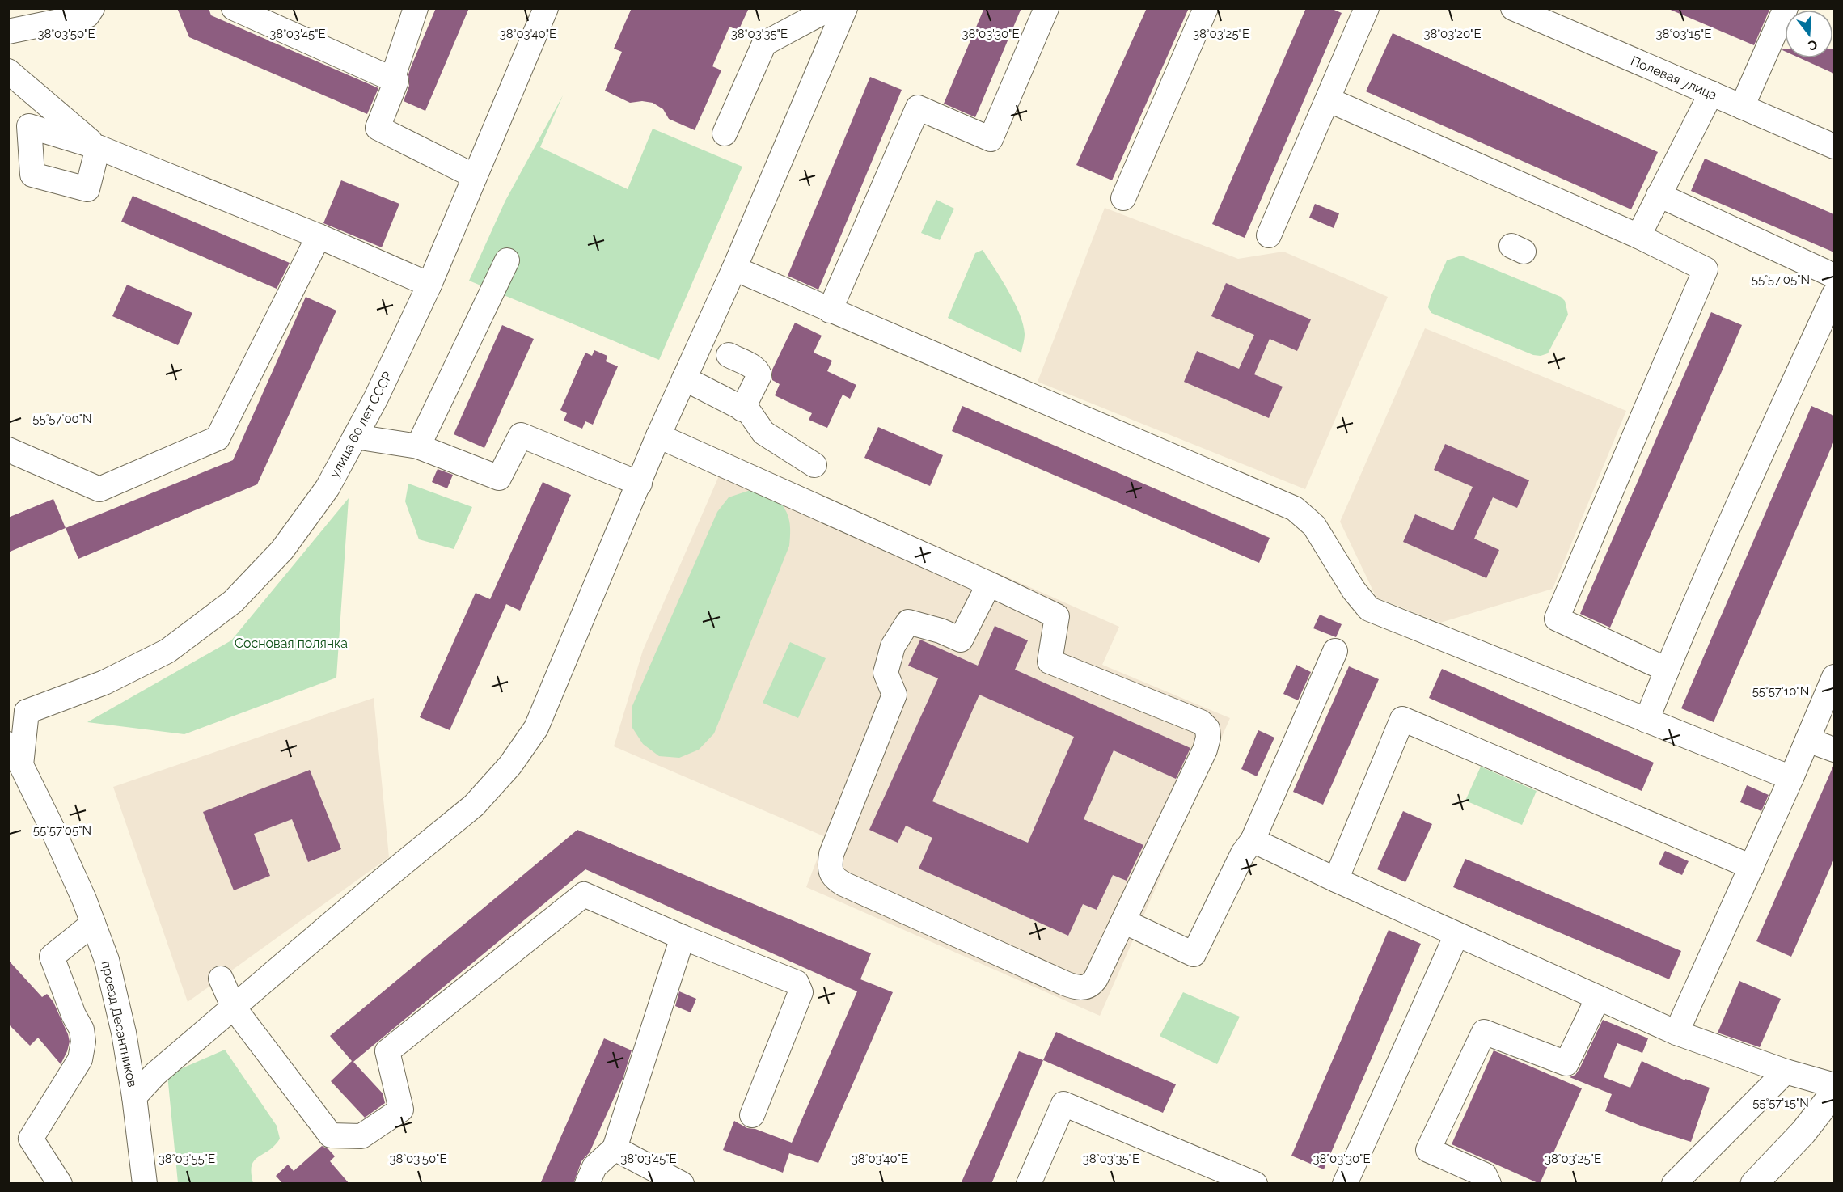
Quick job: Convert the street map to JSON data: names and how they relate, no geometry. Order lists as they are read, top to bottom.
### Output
{
  "streets": {
    "street": ["Полевая улица", "улица 60 лет СССР", "проезд Десантников"]
  },
  "parks": ["Сосновая полянка"],
  "north": "bottom",
  "coordinates": [
    "38°03'50\"E",
    "38°03'45\"E",
    "38°03'40\"E",
    "38°03'35\"E",
    "38°03'30\"E",
    "38°03'25\"E",
    "38°03'20\"E",
    "38°03'15\"E",
    "55°57'05\"N",
    "55°57'00\"N",
    "55°57'10\"N",
    "55°57'15\"N",
    "38°03'55\"E"
  ]
}
